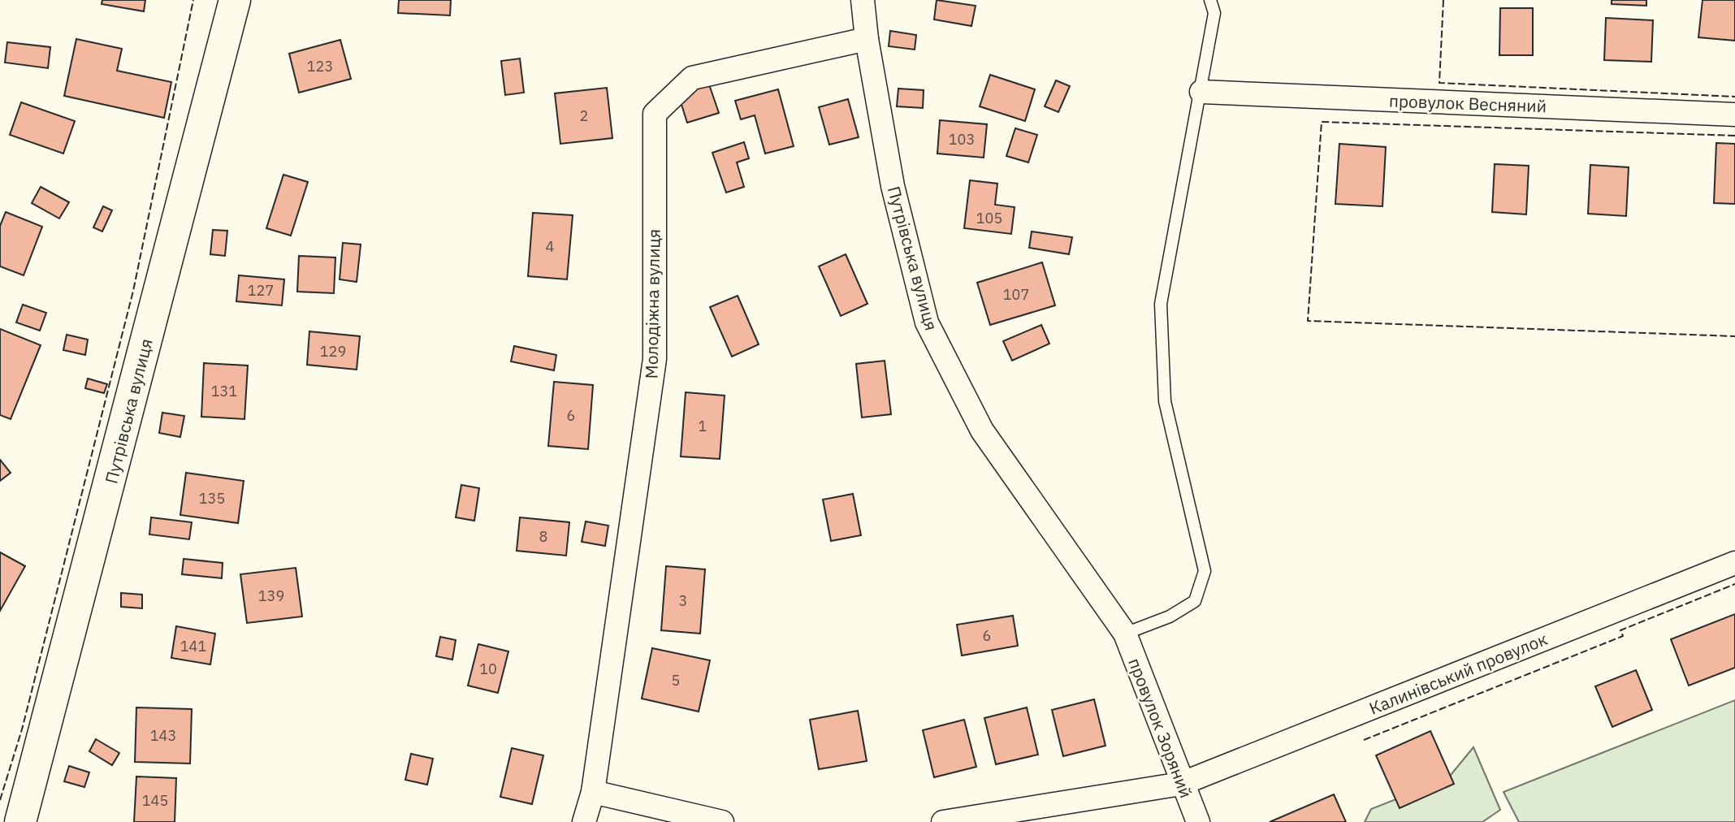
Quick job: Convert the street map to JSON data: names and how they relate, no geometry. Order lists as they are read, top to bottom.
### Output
{
  "streets": {
    "main road": ["Путрівська вулиця"],
    "street": [
      "провулок Весняний",
      "Молодіжна вулиця",
      "Калинівський провулок",
      "провулок Зоряний"
    ]
  },
  "crossings": [
    ["Путрівська вулиця", "Молодіжна вулиця"],
    ["Путрівська вулиця", "провулок Зоряний"],
    ["Калинівський провулок", "провулок Зоряний"]
  ],
  "house_numbers": [
    "123",
    "2",
    "103",
    "105",
    "4",
    "127",
    "107",
    "129",
    "131",
    "6",
    "1",
    "135",
    "8",
    "139",
    "3",
    "6",
    "141",
    "10",
    "5",
    "143",
    "145"
  ]
}
